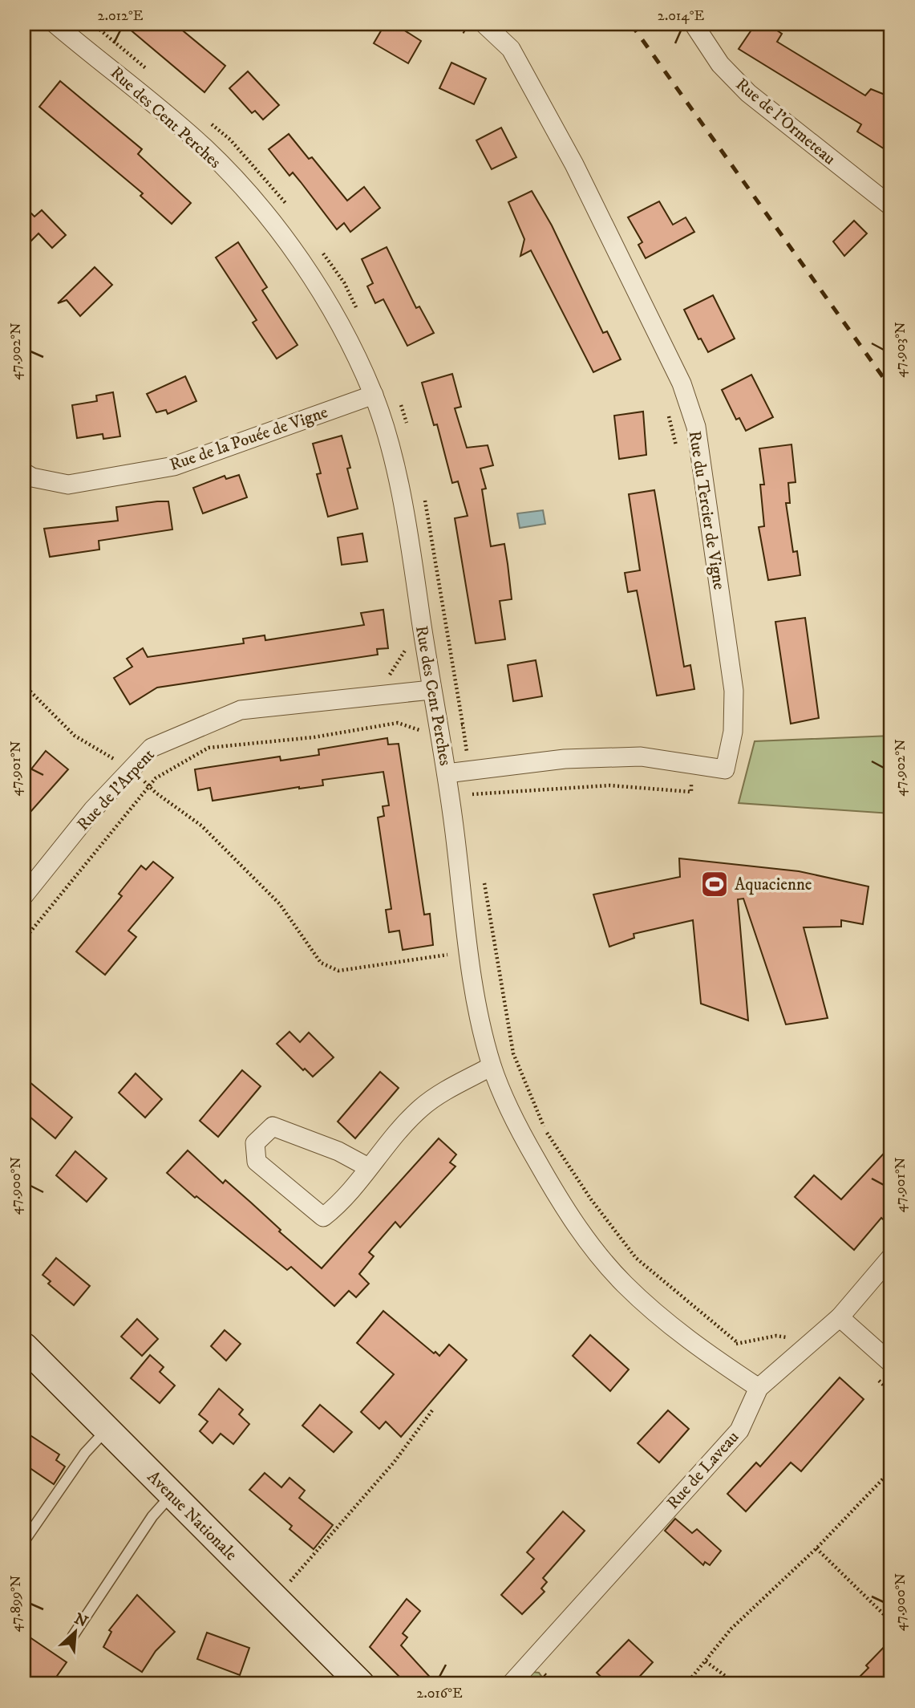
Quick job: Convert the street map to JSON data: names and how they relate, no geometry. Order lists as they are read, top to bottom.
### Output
{
  "streets": {
    "main road": ["Avenue Nationale"],
    "street": [
      "Rue des Cent Perches",
      "Rue de l'Ormeteau",
      "Rue de la Pouée de Vigne",
      "Rue du Tercier de Vigne",
      "Rue de l'Arpent",
      "Rue de Laveau"
    ]
  },
  "crossings": [
    ["Rue des Cent Perches", "Rue de la Pouée de Vigne"],
    ["Rue des Cent Perches", "Rue du Tercier de Vigne"],
    ["Rue des Cent Perches", "Rue de l'Arpent"],
    ["Rue des Cent Perches", "Rue de Laveau"]
  ],
  "places": {
    "sports": ["Aquacienne"]
  },
  "north": "top right",
  "coordinates": [
    "2.012°E",
    "2.014°E",
    "47.903°N",
    "47.902°N",
    "47.901°N",
    "47.900°N",
    "47.899°N",
    "2.016°E"
  ]
}
